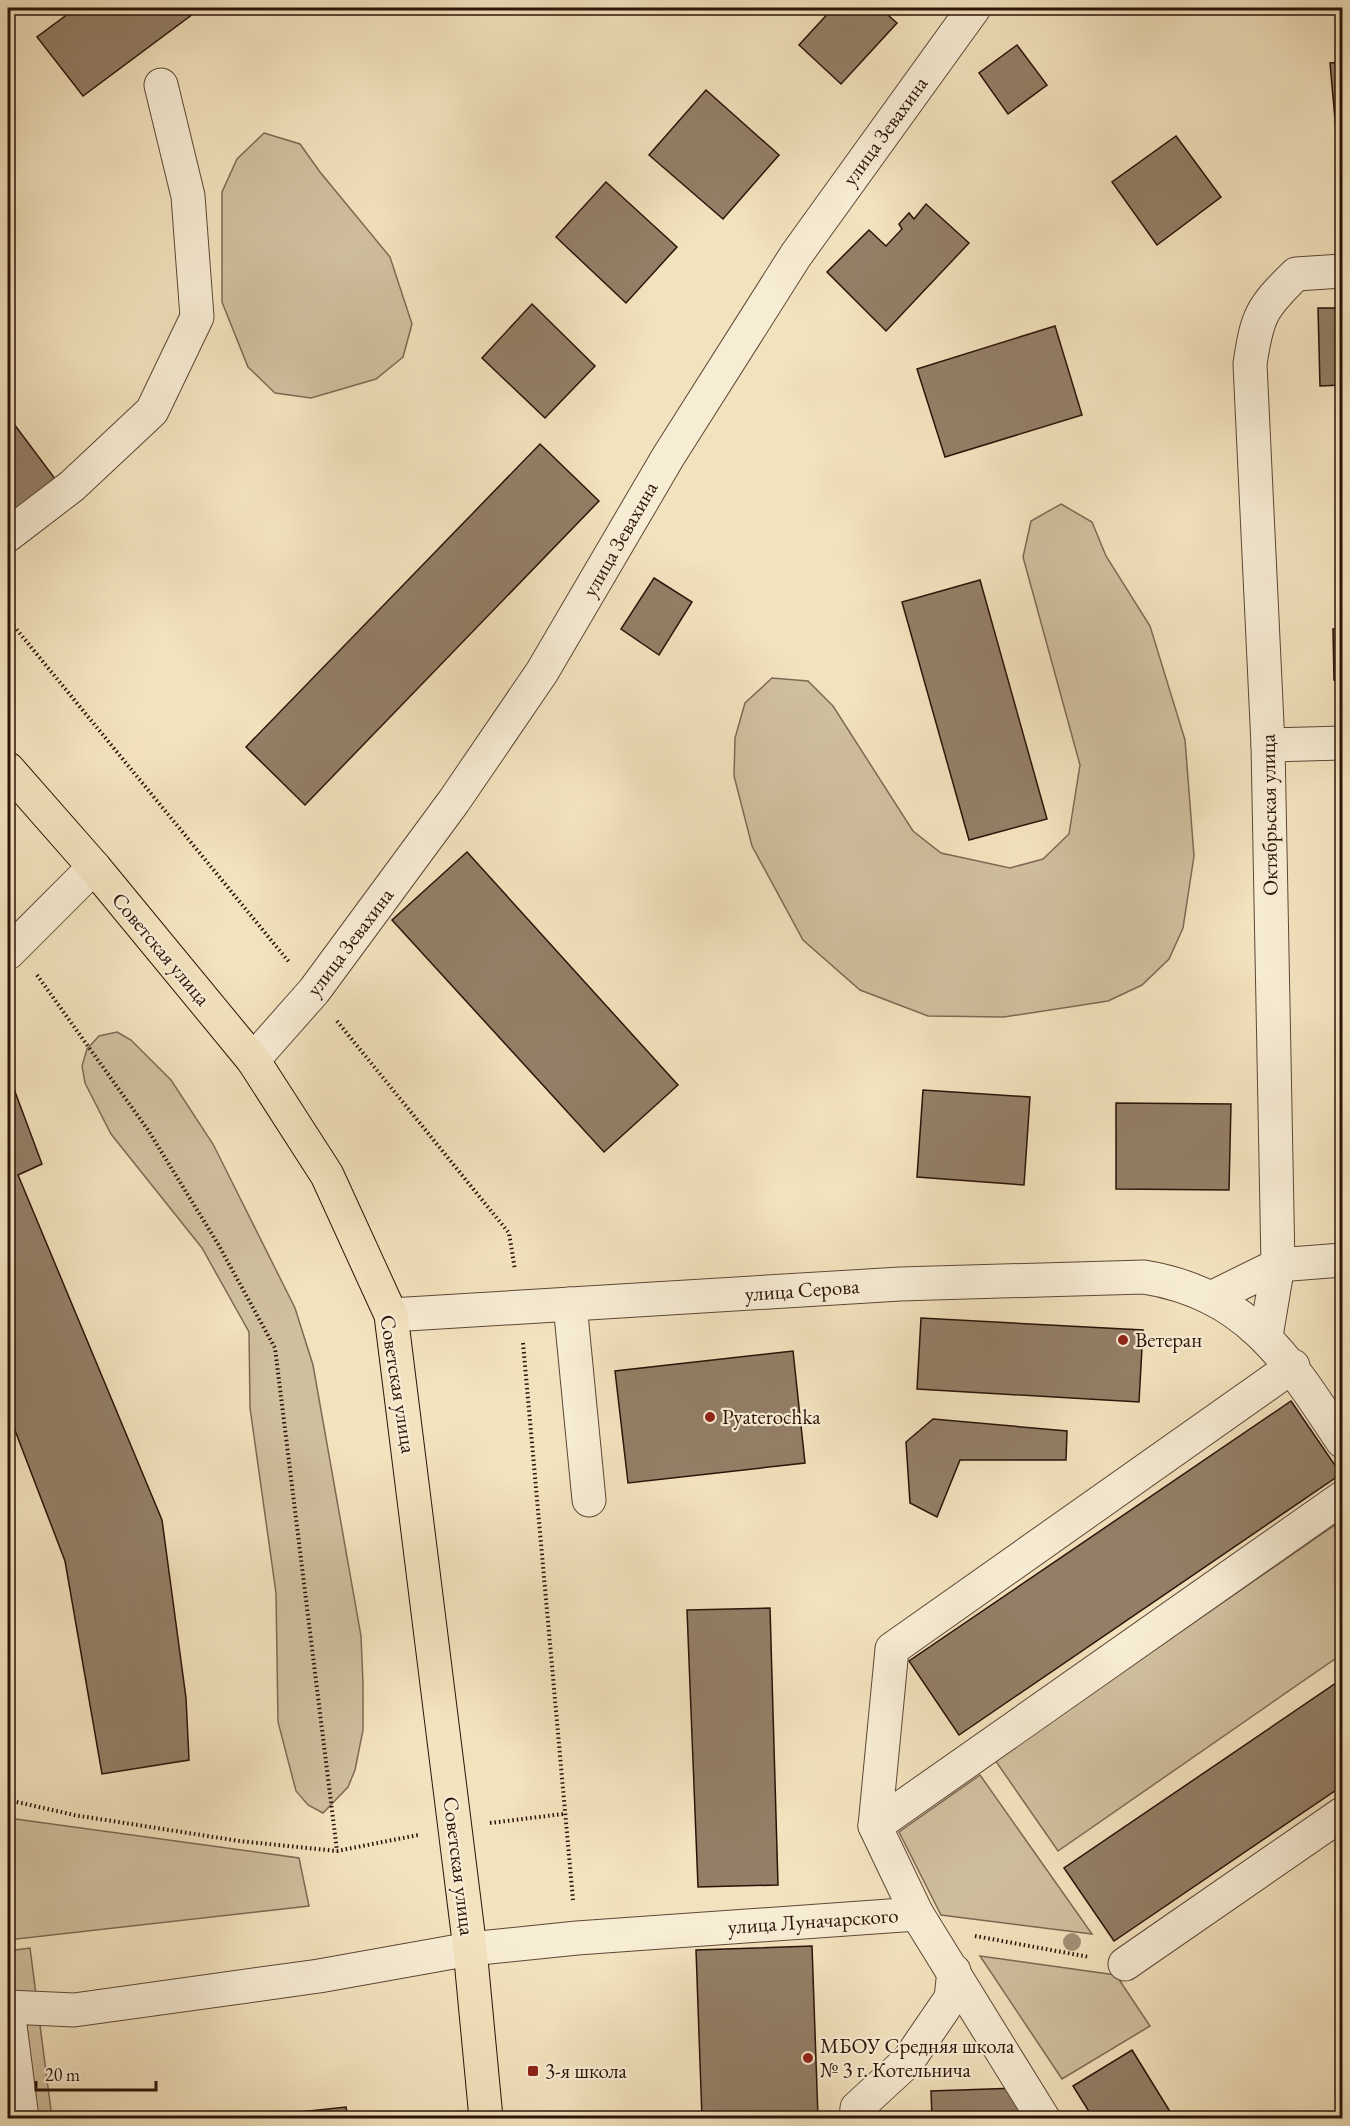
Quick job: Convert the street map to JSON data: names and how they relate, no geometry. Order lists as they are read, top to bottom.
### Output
{
  "streets": {
    "main road": ["Советская улица"],
    "street": [
      "улица Зевахина",
      "Октябрьская улица",
      "улица Серова",
      "улица Луначарского"
    ]
  },
  "crossings": [
    ["улица Зевахина", "Советская улица"],
    ["Советская улица", "улица Серова"],
    ["Советская улица", "улица Луначарского"]
  ],
  "places": {
    "other": ["Ветеран", "Pyaterochka", "МБОУ Средняя школа № 3 г. Котельнича"],
    "transit": ["3-я школа"]
  },
  "scale_bar": "20 m"
}
